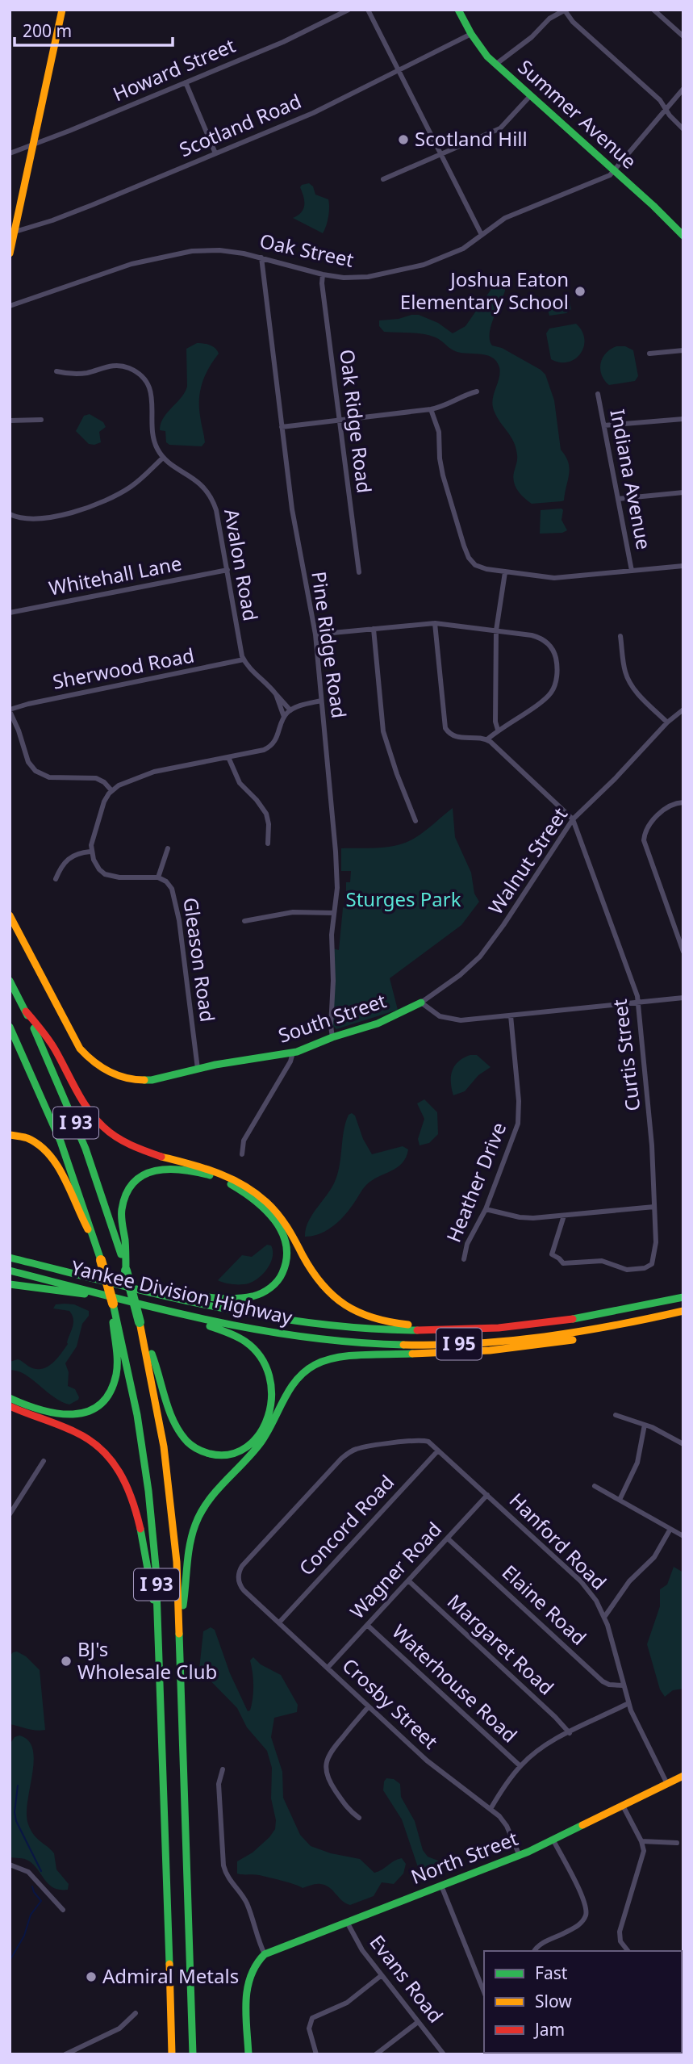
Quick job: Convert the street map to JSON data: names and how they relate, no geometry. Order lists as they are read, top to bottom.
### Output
{
  "streets": {
    "main road": [
      "Summer Avenue",
      "South Street",
      "I 93",
      "Yankee Division Highway",
      "I 95",
      "North Street"
    ],
    "street": [
      "Howard Street",
      "Scotland Road",
      "Oak Street",
      "Oak Ridge Road",
      "Indiana Avenue",
      "Avalon Road",
      "Whitehall Lane",
      "Pine Ridge Road",
      "Sherwood Road",
      "Walnut Street",
      "Gleason Road",
      "Curtis Street",
      "Heather Drive",
      "Concord Road",
      "Hanford Road",
      "Wagner Road",
      "Elaine Road",
      "Margaret Road",
      "Waterhouse Road",
      "Crosby Street",
      "Evans Road"
    ]
  },
  "crossings": [
    ["Summer Avenue", "Scotland Road"],
    ["Summer Avenue", "Oak Street"],
    ["Oak Street", "Oak Ridge Road"],
    ["Oak Street", "Pine Ridge Road"],
    ["Avalon Road", "Whitehall Lane"],
    ["Avalon Road", "Sherwood Road"],
    ["Pine Ridge Road", "South Street"],
    ["Walnut Street", "South Street"],
    ["Walnut Street", "Curtis Street"],
    ["Gleason Road", "South Street"],
    ["Concord Road", "Hanford Road"],
    ["Concord Road", "Crosby Street"],
    ["Hanford Road", "Wagner Road"],
    ["Hanford Road", "Elaine Road"],
    ["Hanford Road", "Crosby Street"],
    ["Hanford Road", "North Street"],
    ["Wagner Road", "Elaine Road"],
    ["Wagner Road", "Margaret Road"],
    ["Wagner Road", "Waterhouse Road"],
    ["Wagner Road", "Crosby Street"],
    ["Crosby Street", "North Street"],
    ["North Street", "Evans Road"]
  ],
  "parks": ["Sturges Park"],
  "places": [
    "Scotland Hill",
    "Joshua Eaton Elementary School",
    "BJ's Wholesale Club",
    "Admiral Metals"
  ],
  "legend": ["Fast", "Slow", "Jam"],
  "scale_bar": "200 m"
}
